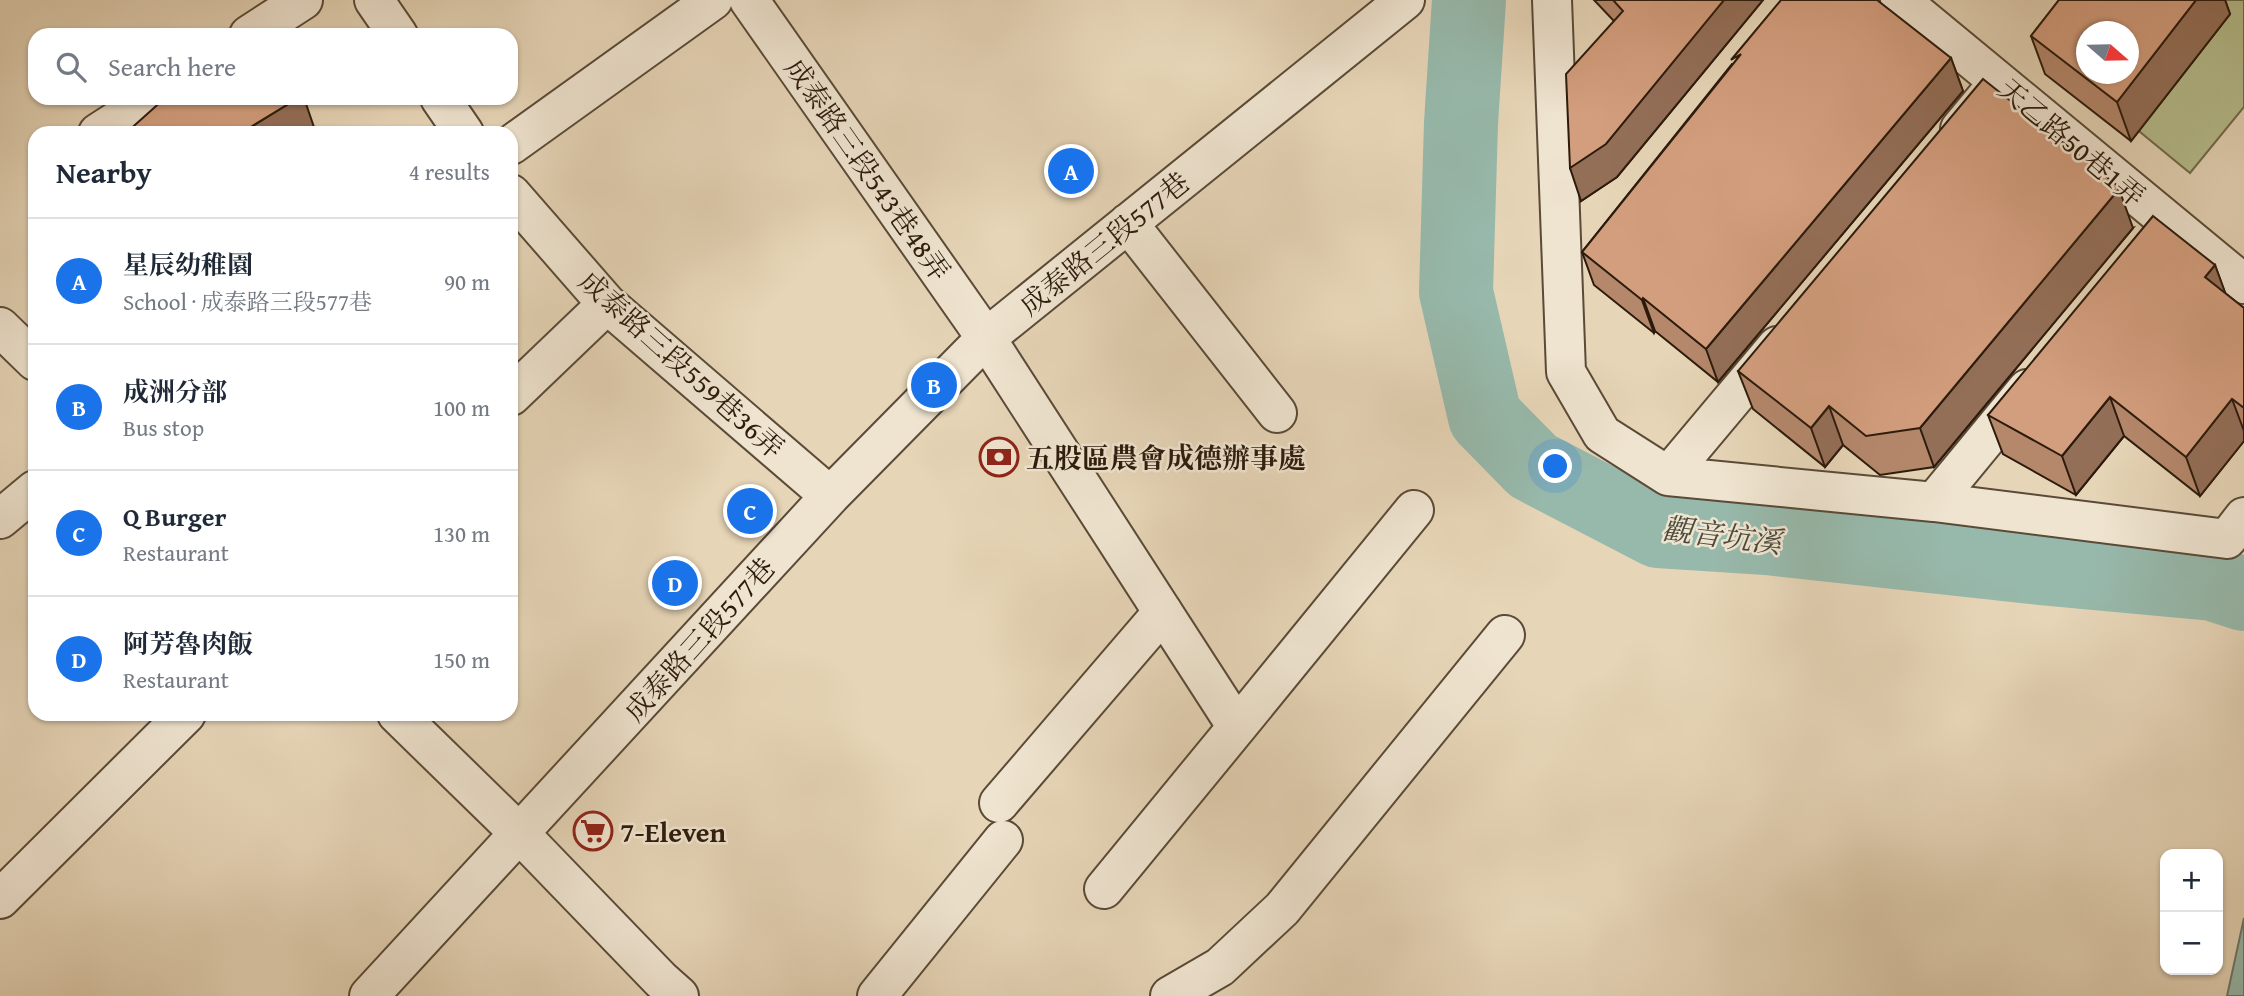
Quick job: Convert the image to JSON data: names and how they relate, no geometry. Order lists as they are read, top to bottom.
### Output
{
  "streets": {
    "street": [
      "天乙路50巷1弄",
      "成泰路三段543巷48弄",
      "成泰路三段577巷",
      "成泰路三段559巷36弄"
    ]
  },
  "crossings": [
    ["成泰路三段543巷48弄", "成泰路三段577巷"],
    ["成泰路三段577巷", "成泰路三段559巷36弄"]
  ],
  "water": ["觀音坑溪"],
  "places": {
    "bank": ["五股區農會成德辦事處"],
    "supermarket": ["7-Eleven"]
  },
  "north": "right",
  "page": {
    "search": "Search here",
    "heading": ["Nearby", "4 results"],
    "pins": [
      "A",
      "B",
      "C",
      "D"
    ],
    "list": [
      {
        "mark": "A",
        "name": "星辰幼稚園",
        "note": "School · 成泰路三段577巷",
        "value": "90 m"
      },
      {
        "mark": "B",
        "name": "成洲分部",
        "note": "Bus stop",
        "value": "100 m"
      },
      {
        "mark": "C",
        "name": "Q Burger",
        "note": "Restaurant",
        "value": "130 m"
      },
      {
        "mark": "D",
        "name": "阿芳魯肉飯",
        "note": "Restaurant",
        "value": "150 m"
      }
    ],
    "map_buttons": ["+", "−"]
  }
}
